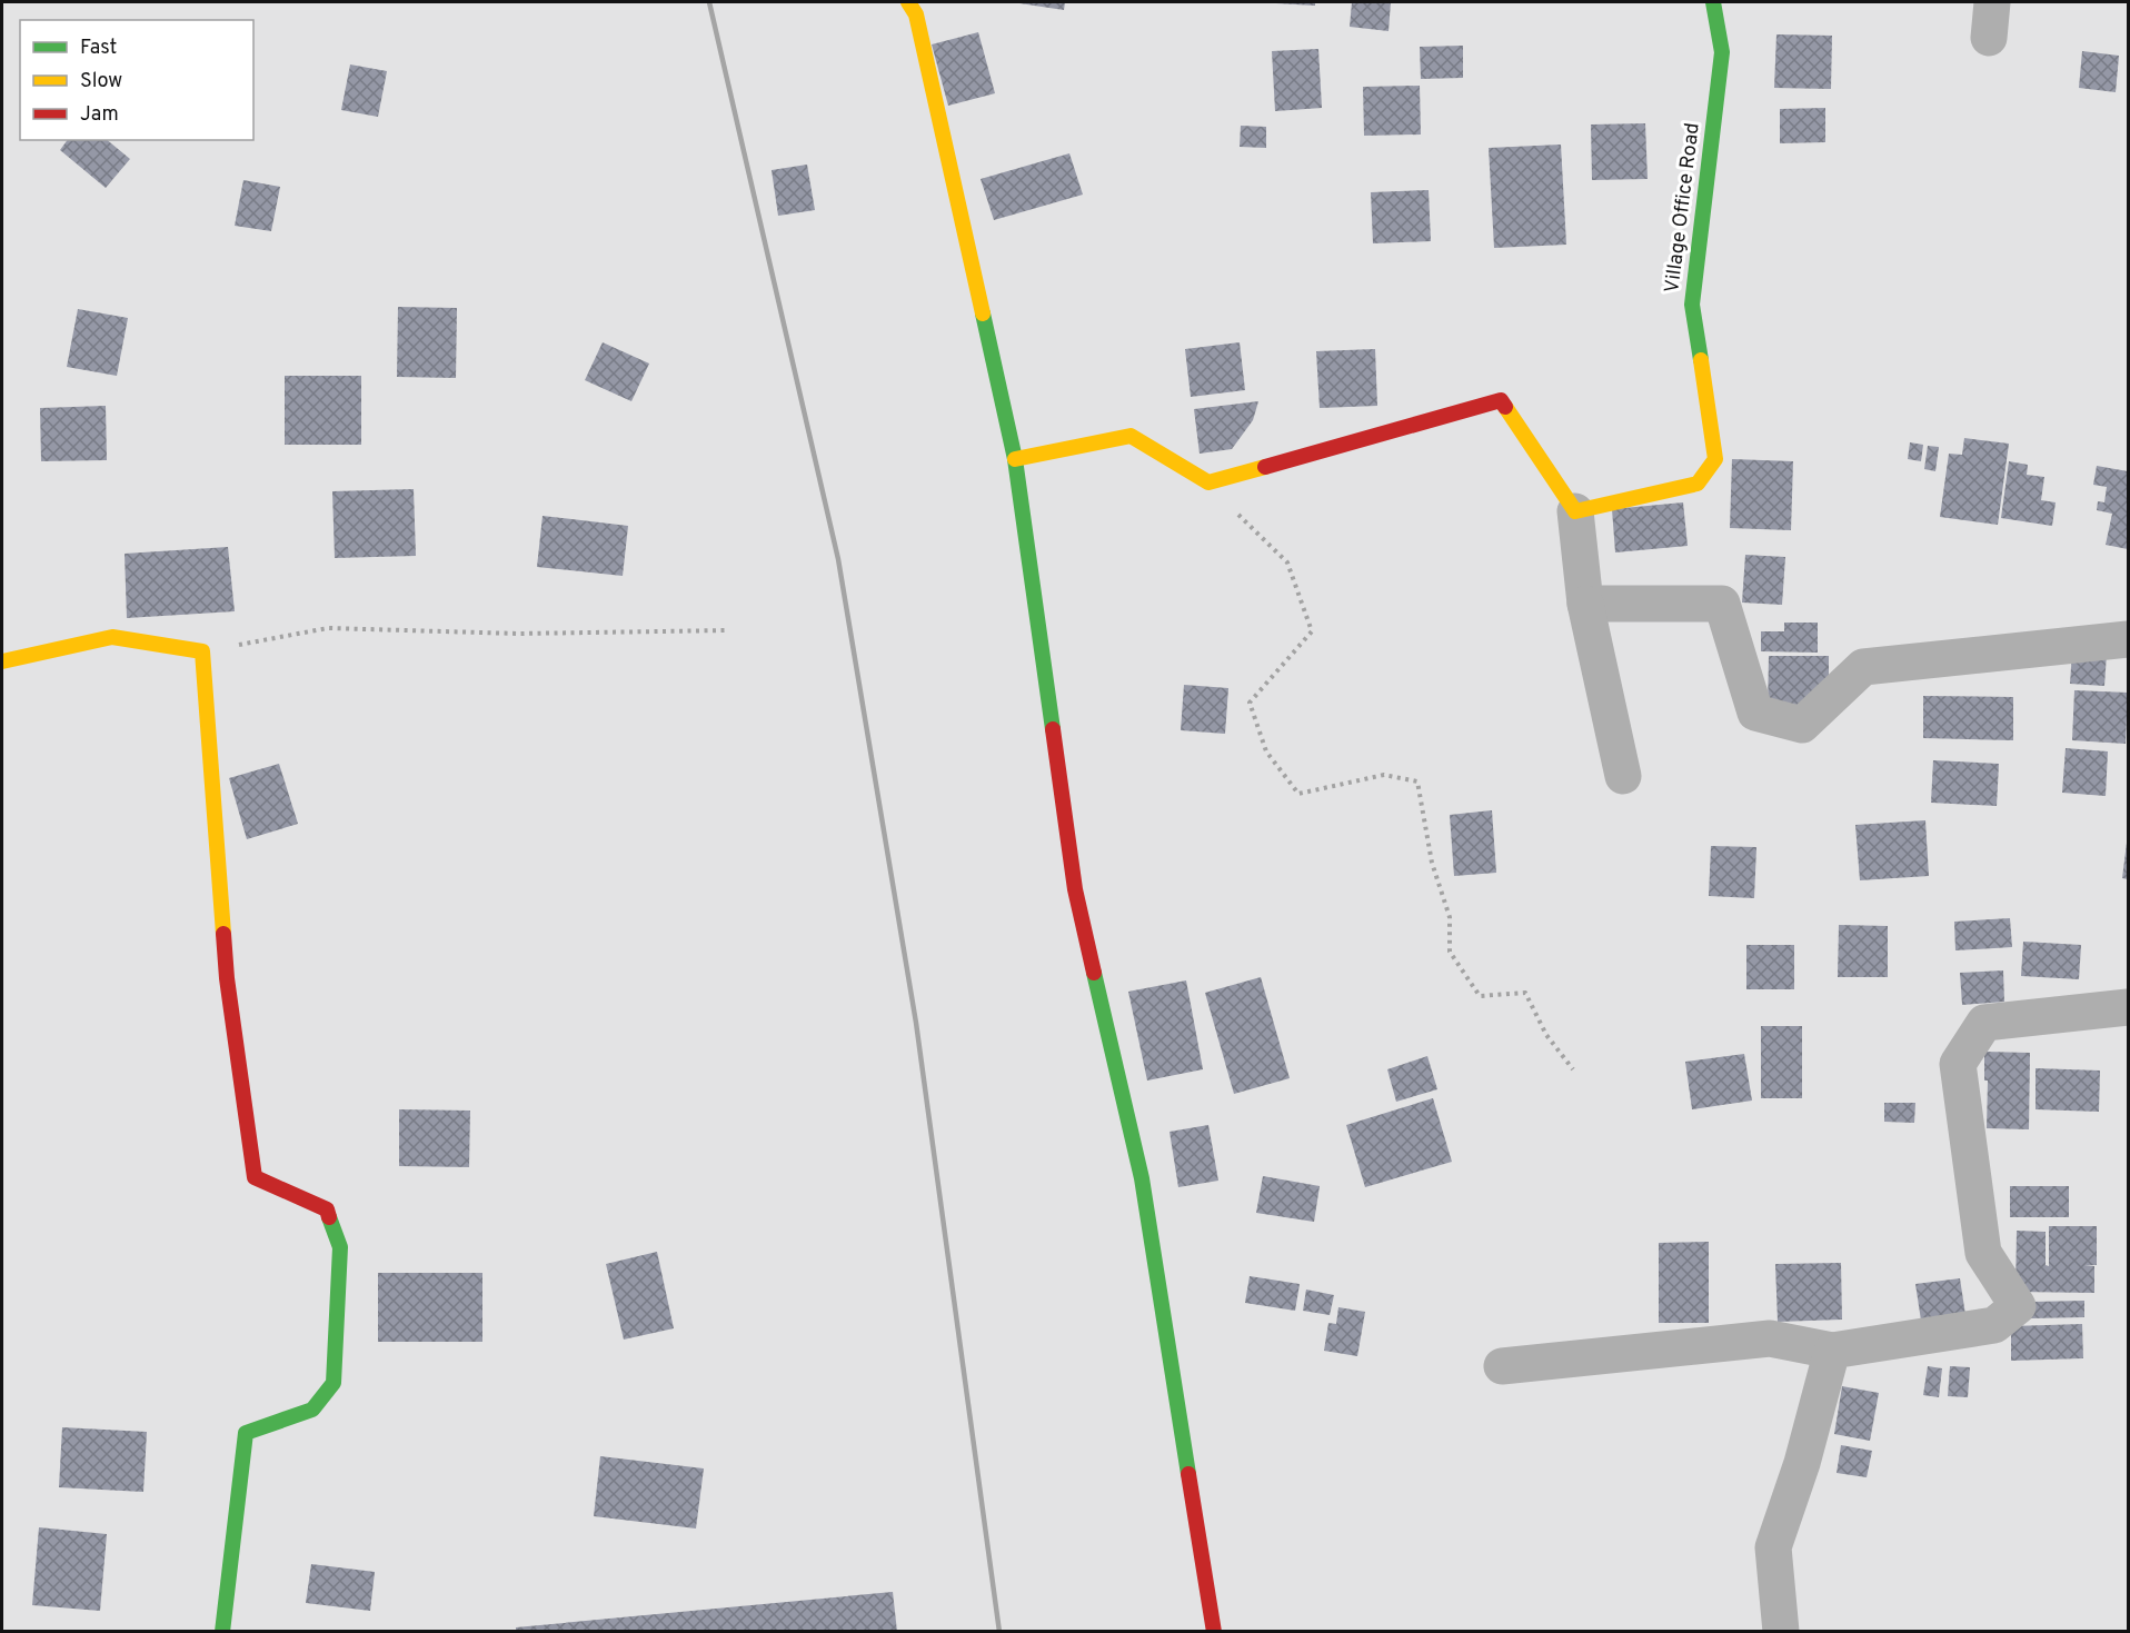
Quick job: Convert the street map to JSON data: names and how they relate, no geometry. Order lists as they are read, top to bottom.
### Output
{
  "streets": {
    "street": ["Village Office Road"]
  },
  "legend": ["Fast", "Slow", "Jam"]
}
